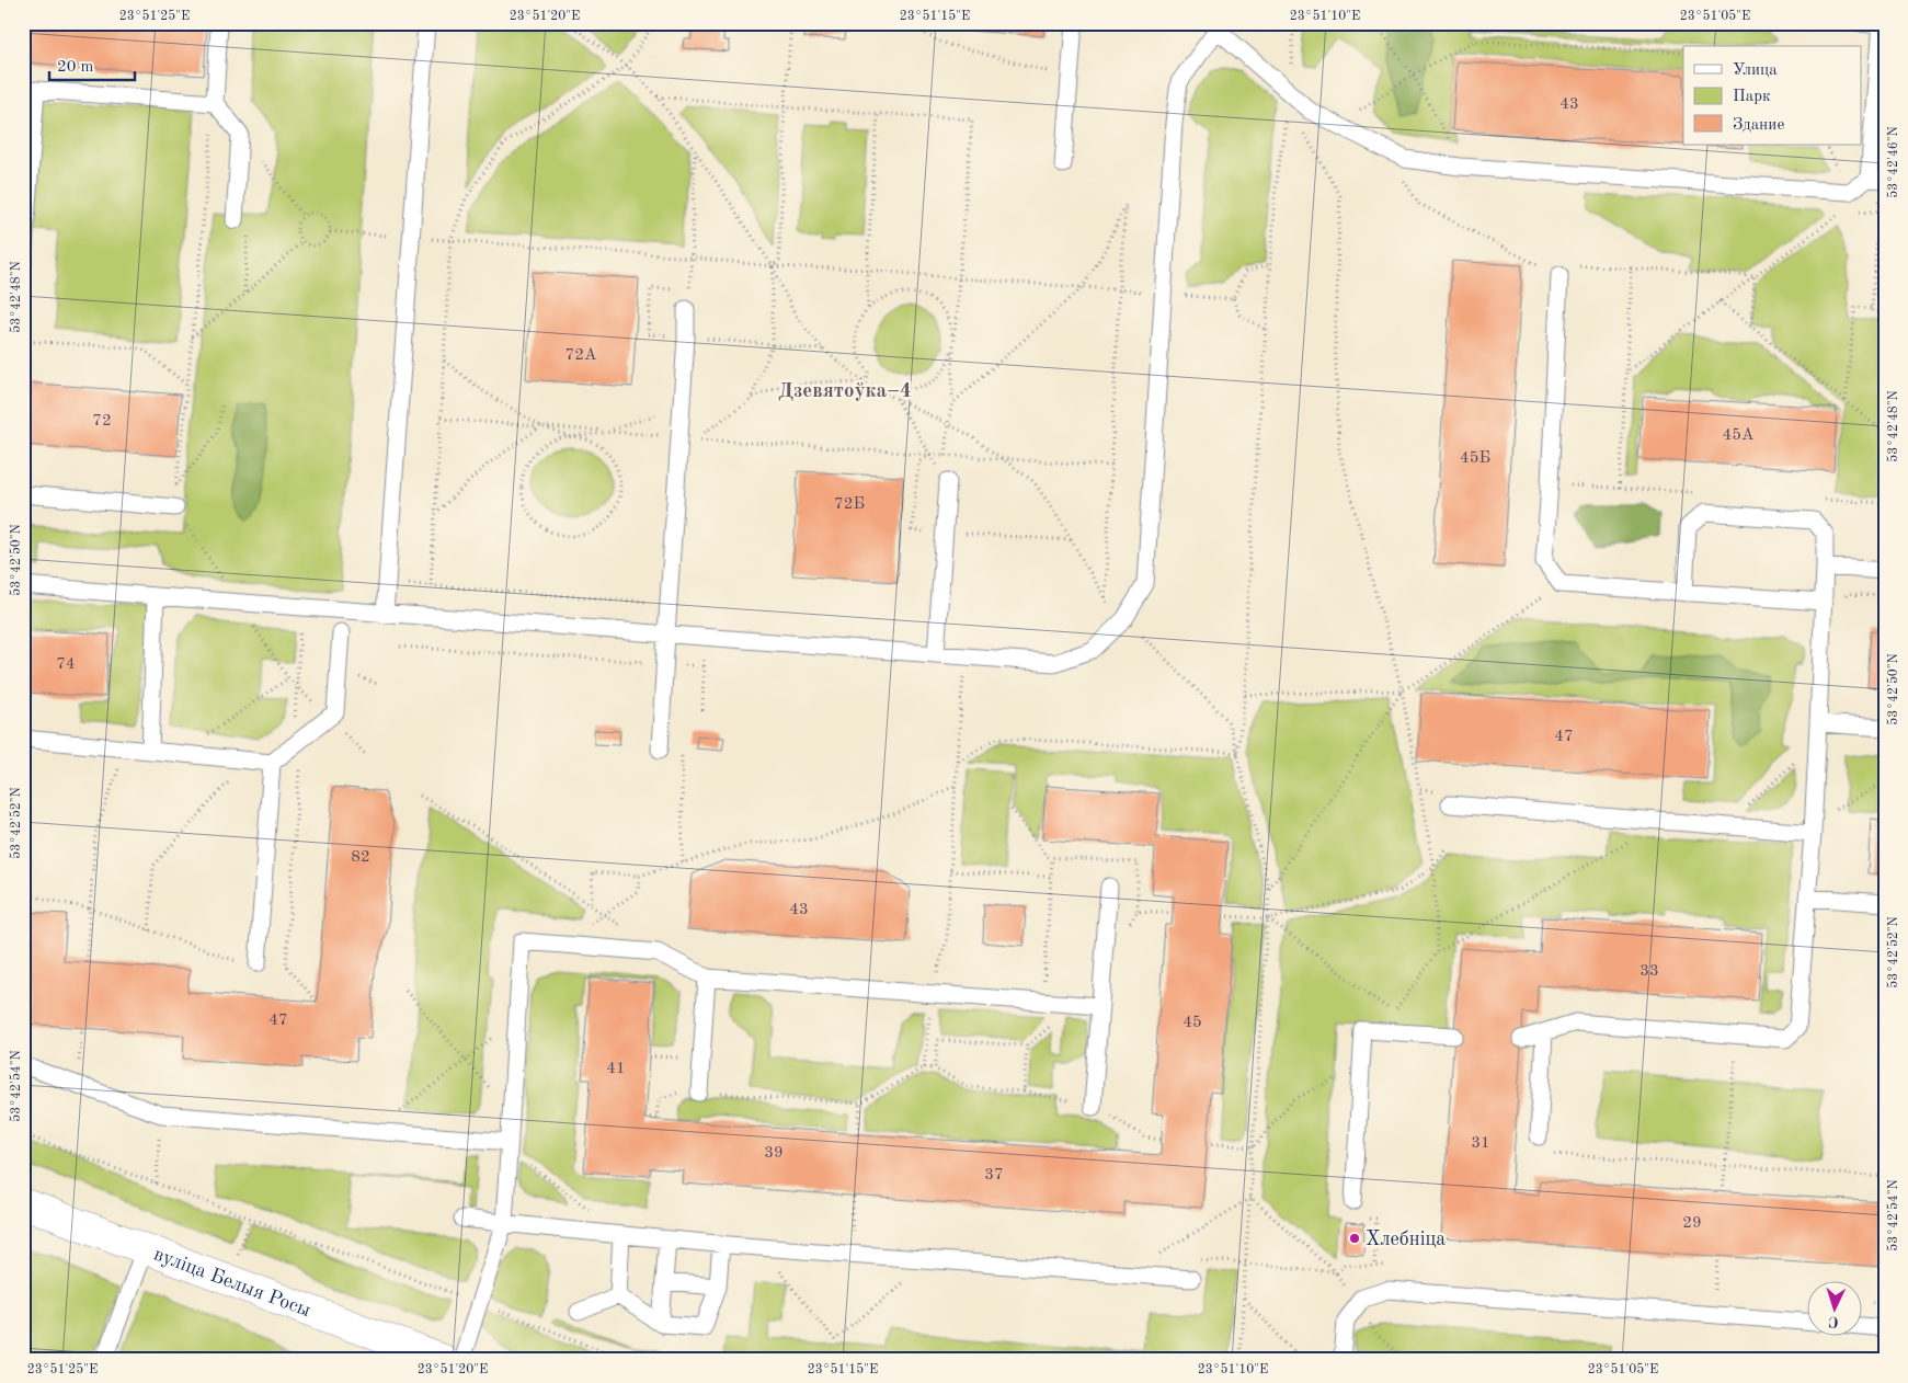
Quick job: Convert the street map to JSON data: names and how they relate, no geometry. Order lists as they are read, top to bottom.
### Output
{
  "streets": {
    "main road": ["вуліца Белыя Росы"]
  },
  "districts": ["Дзевятоўка–4"],
  "places": ["Хлебніца"],
  "house_numbers": [
    "43",
    "72А",
    "72",
    "45А",
    "45Б",
    "72Б",
    "74",
    "47",
    "82",
    "43",
    "33",
    "47",
    "45",
    "41",
    "31",
    "39",
    "37",
    "29"
  ],
  "legend": ["Улица", "Парк", "Здание"],
  "scale_bar": "20 m",
  "north": "bottom",
  "coordinates": [
    "23°51'25\"E",
    "23°51'20\"E",
    "23°51'15\"E",
    "23°51'10\"E",
    "23°51'05\"E",
    "53°42'46\"N",
    "53°42'48\"N",
    "53°42'50\"N",
    "53°42'52\"N",
    "53°42'54\"N"
  ]
}
